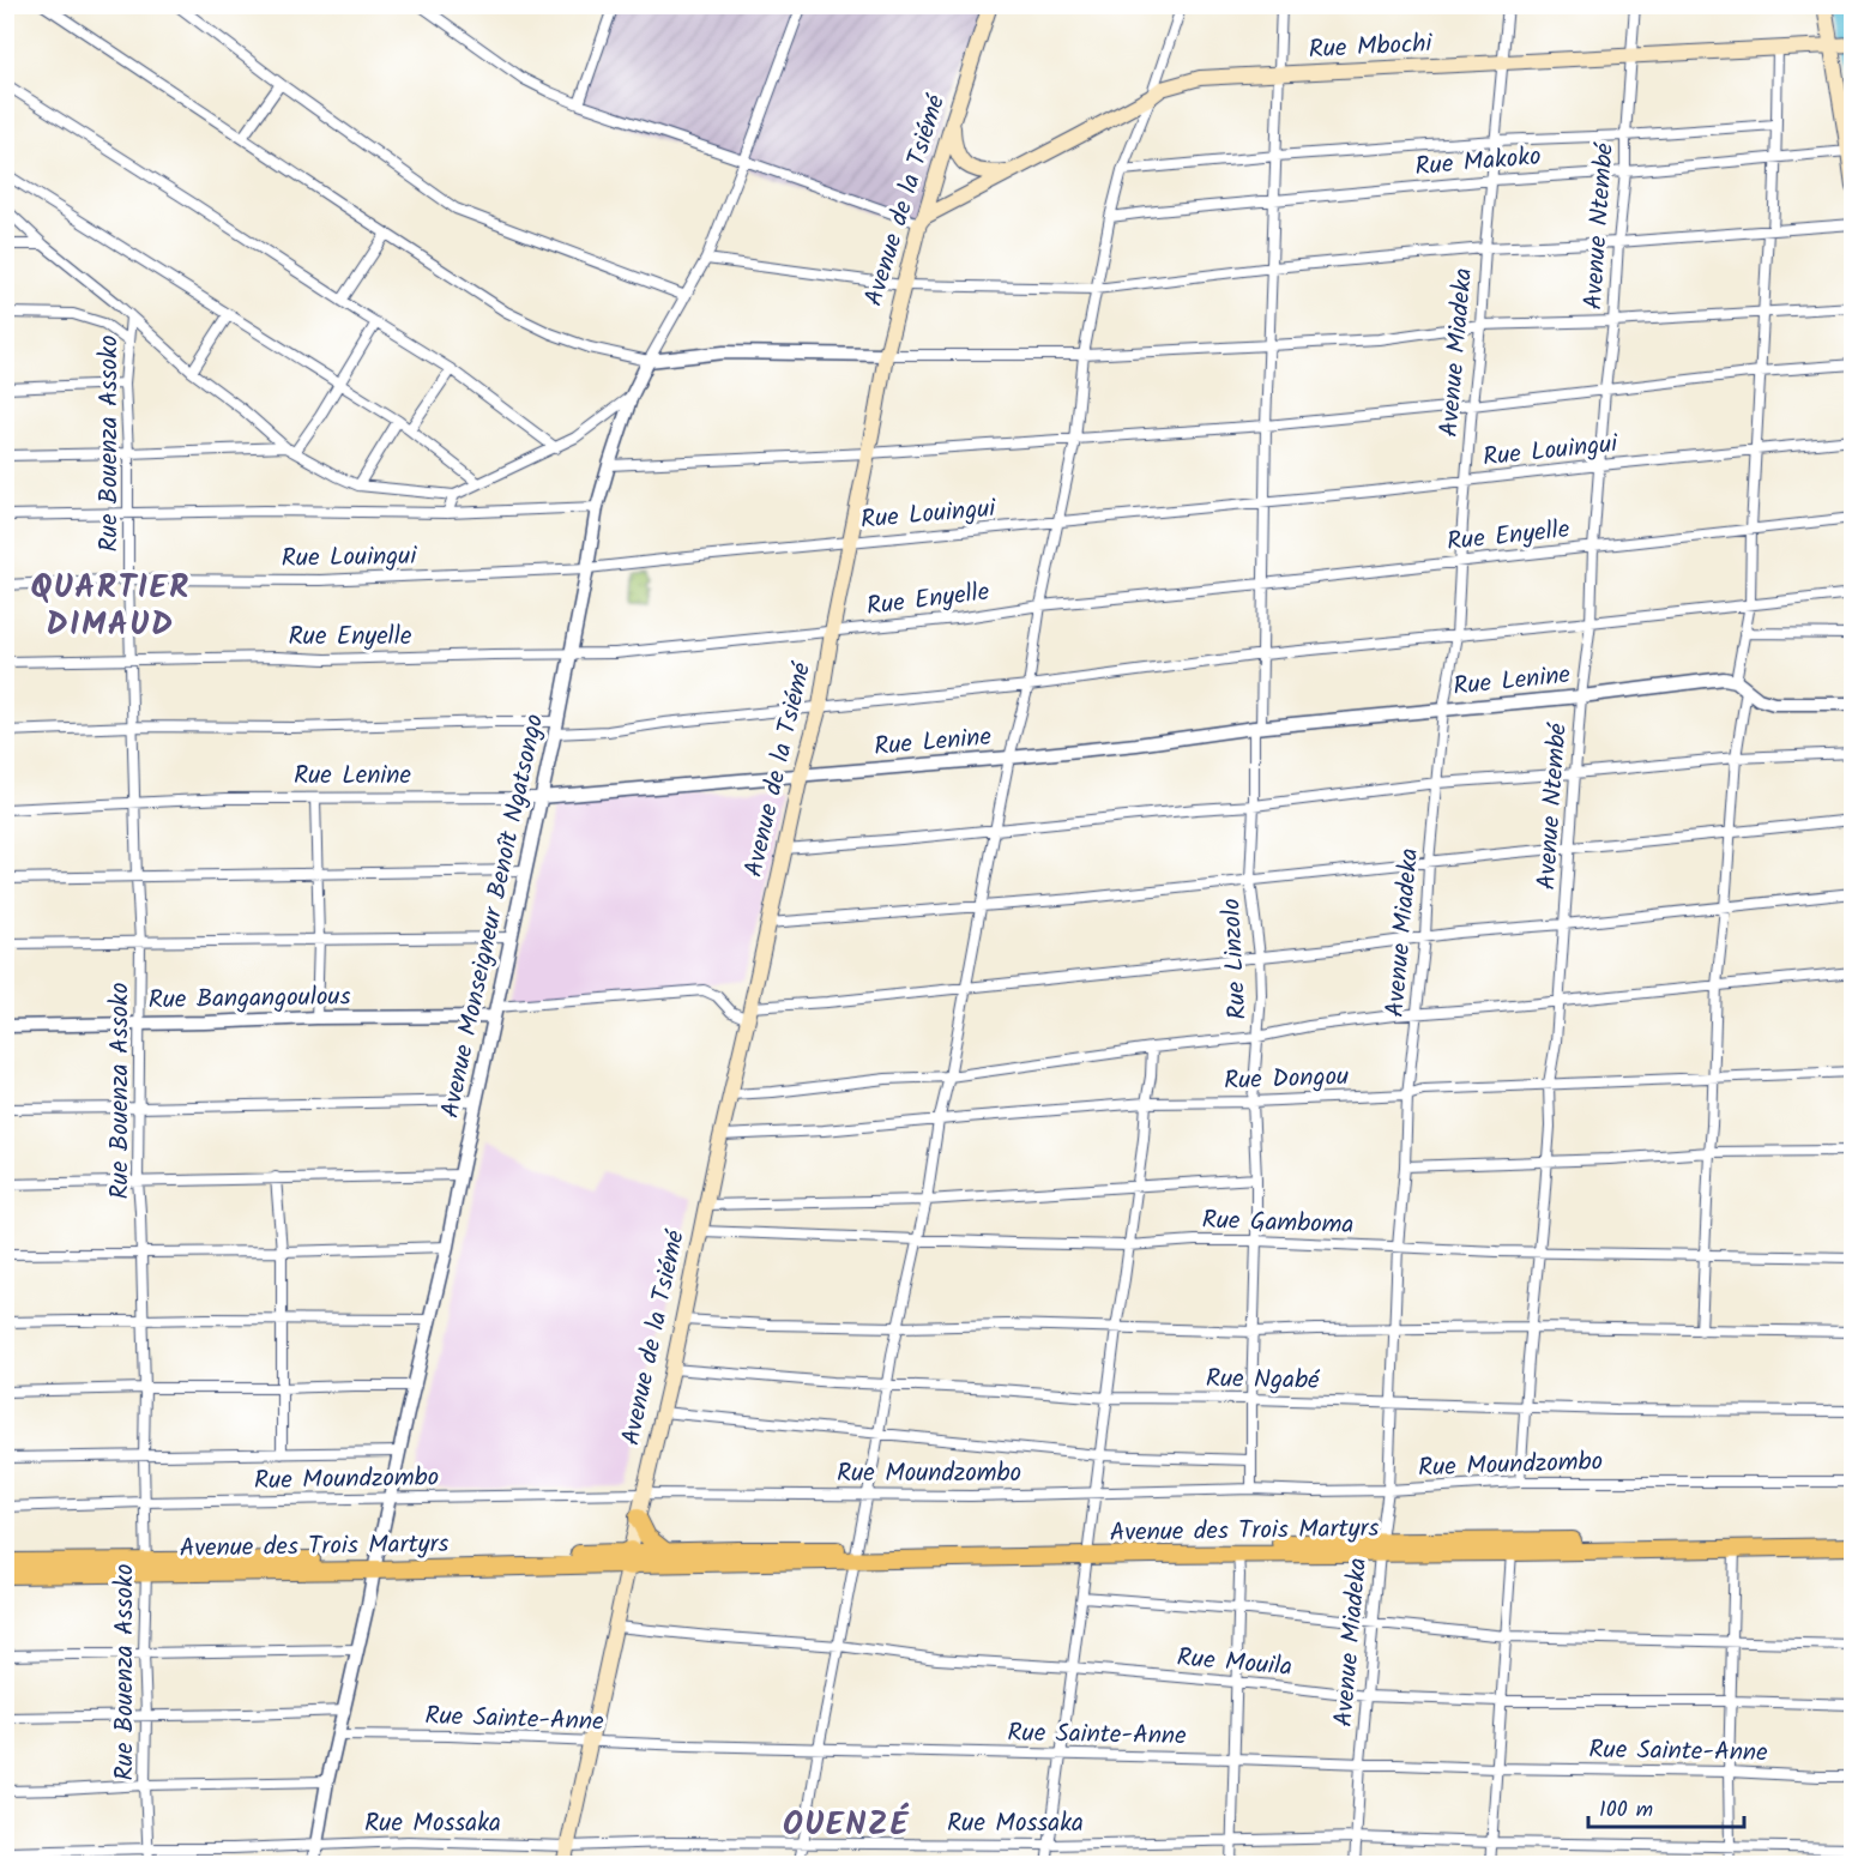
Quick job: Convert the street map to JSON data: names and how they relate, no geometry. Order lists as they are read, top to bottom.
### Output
{
  "streets": {
    "main road": ["Rue Mbochi", "Avenue de la Tsiémé", "Avenue des Trois Martyrs"],
    "street": [
      "Rue Makoko",
      "Avenue Ntembé",
      "Avenue Miadeka",
      "Rue Bouenza Assoko",
      "Rue Louingui",
      "Rue Enyelle",
      "Rue Lenine",
      "Avenue Monseigneur Benoît Ngatsongo",
      "Rue Linzolo",
      "Rue Bangangoulous",
      "Rue Dongou",
      "Rue Gamboma",
      "Rue Ngabé",
      "Rue Moundzombo",
      "Rue Mouila",
      "Rue Sainte-Anne",
      "Rue Mossaka"
    ]
  },
  "crossings": [
    ["Rue Mbochi", "Avenue de la Tsiémé"],
    ["Rue Mbochi", "Avenue Ntembé"],
    ["Rue Mbochi", "Avenue Miadeka"],
    ["Rue Mbochi", "Rue Linzolo"],
    ["Rue Makoko", "Avenue Ntembé"],
    ["Rue Makoko", "Avenue Miadeka"],
    ["Rue Makoko", "Rue Linzolo"],
    ["Avenue de la Tsiémé", "Rue Louingui"],
    ["Avenue de la Tsiémé", "Rue Enyelle"],
    ["Avenue de la Tsiémé", "Rue Lenine"],
    ["Avenue de la Tsiémé", "Rue Dongou"],
    ["Avenue de la Tsiémé", "Rue Gamboma"],
    ["Avenue de la Tsiémé", "Rue Ngabé"],
    ["Avenue de la Tsiémé", "Rue Moundzombo"],
    ["Avenue de la Tsiémé", "Avenue des Trois Martyrs"],
    ["Avenue de la Tsiémé", "Rue Mouila"],
    ["Avenue de la Tsiémé", "Rue Sainte-Anne"],
    ["Avenue de la Tsiémé", "Rue Mossaka"],
    ["Avenue Ntembé", "Rue Louingui"],
    ["Avenue Ntembé", "Rue Enyelle"],
    ["Avenue Ntembé", "Rue Lenine"],
    ["Avenue Ntembé", "Rue Dongou"],
    ["Avenue Ntembé", "Rue Gamboma"],
    ["Avenue Ntembé", "Rue Ngabé"],
    ["Avenue Ntembé", "Rue Moundzombo"],
    ["Avenue Miadeka", "Rue Louingui"],
    ["Avenue Miadeka", "Rue Enyelle"],
    ["Avenue Miadeka", "Rue Lenine"],
    ["Avenue Miadeka", "Rue Dongou"],
    ["Avenue Miadeka", "Rue Gamboma"],
    ["Avenue Miadeka", "Rue Ngabé"],
    ["Avenue Miadeka", "Rue Moundzombo"],
    ["Avenue Miadeka", "Avenue des Trois Martyrs"],
    ["Avenue Miadeka", "Rue Mouila"],
    ["Avenue Miadeka", "Rue Sainte-Anne"],
    ["Avenue Miadeka", "Rue Mossaka"],
    ["Rue Bouenza Assoko", "Rue Louingui"],
    ["Rue Bouenza Assoko", "Rue Enyelle"],
    ["Rue Bouenza Assoko", "Rue Lenine"],
    ["Rue Bouenza Assoko", "Rue Bangangoulous"],
    ["Rue Bouenza Assoko", "Rue Moundzombo"],
    ["Rue Bouenza Assoko", "Avenue des Trois Martyrs"],
    ["Rue Bouenza Assoko", "Rue Mossaka"],
    ["Rue Louingui", "Avenue Monseigneur Benoît Ngatsongo"],
    ["Rue Louingui", "Rue Linzolo"],
    ["Rue Enyelle", "Avenue Monseigneur Benoît Ngatsongo"],
    ["Rue Enyelle", "Rue Linzolo"],
    ["Rue Lenine", "Avenue Monseigneur Benoît Ngatsongo"],
    ["Rue Lenine", "Rue Linzolo"],
    ["Avenue Monseigneur Benoît Ngatsongo", "Rue Bangangoulous"],
    ["Avenue Monseigneur Benoît Ngatsongo", "Rue Moundzombo"],
    ["Avenue Monseigneur Benoît Ngatsongo", "Avenue des Trois Martyrs"],
    ["Avenue Monseigneur Benoît Ngatsongo", "Rue Sainte-Anne"],
    ["Avenue Monseigneur Benoît Ngatsongo", "Rue Mossaka"],
    ["Rue Linzolo", "Rue Dongou"],
    ["Rue Linzolo", "Rue Gamboma"],
    ["Rue Linzolo", "Rue Ngabé"],
    ["Rue Linzolo", "Rue Moundzombo"]
  ],
  "districts": ["QUARTIER DIMAUD", "OUENZÉ"],
  "scale_bar": "100 m"
}
